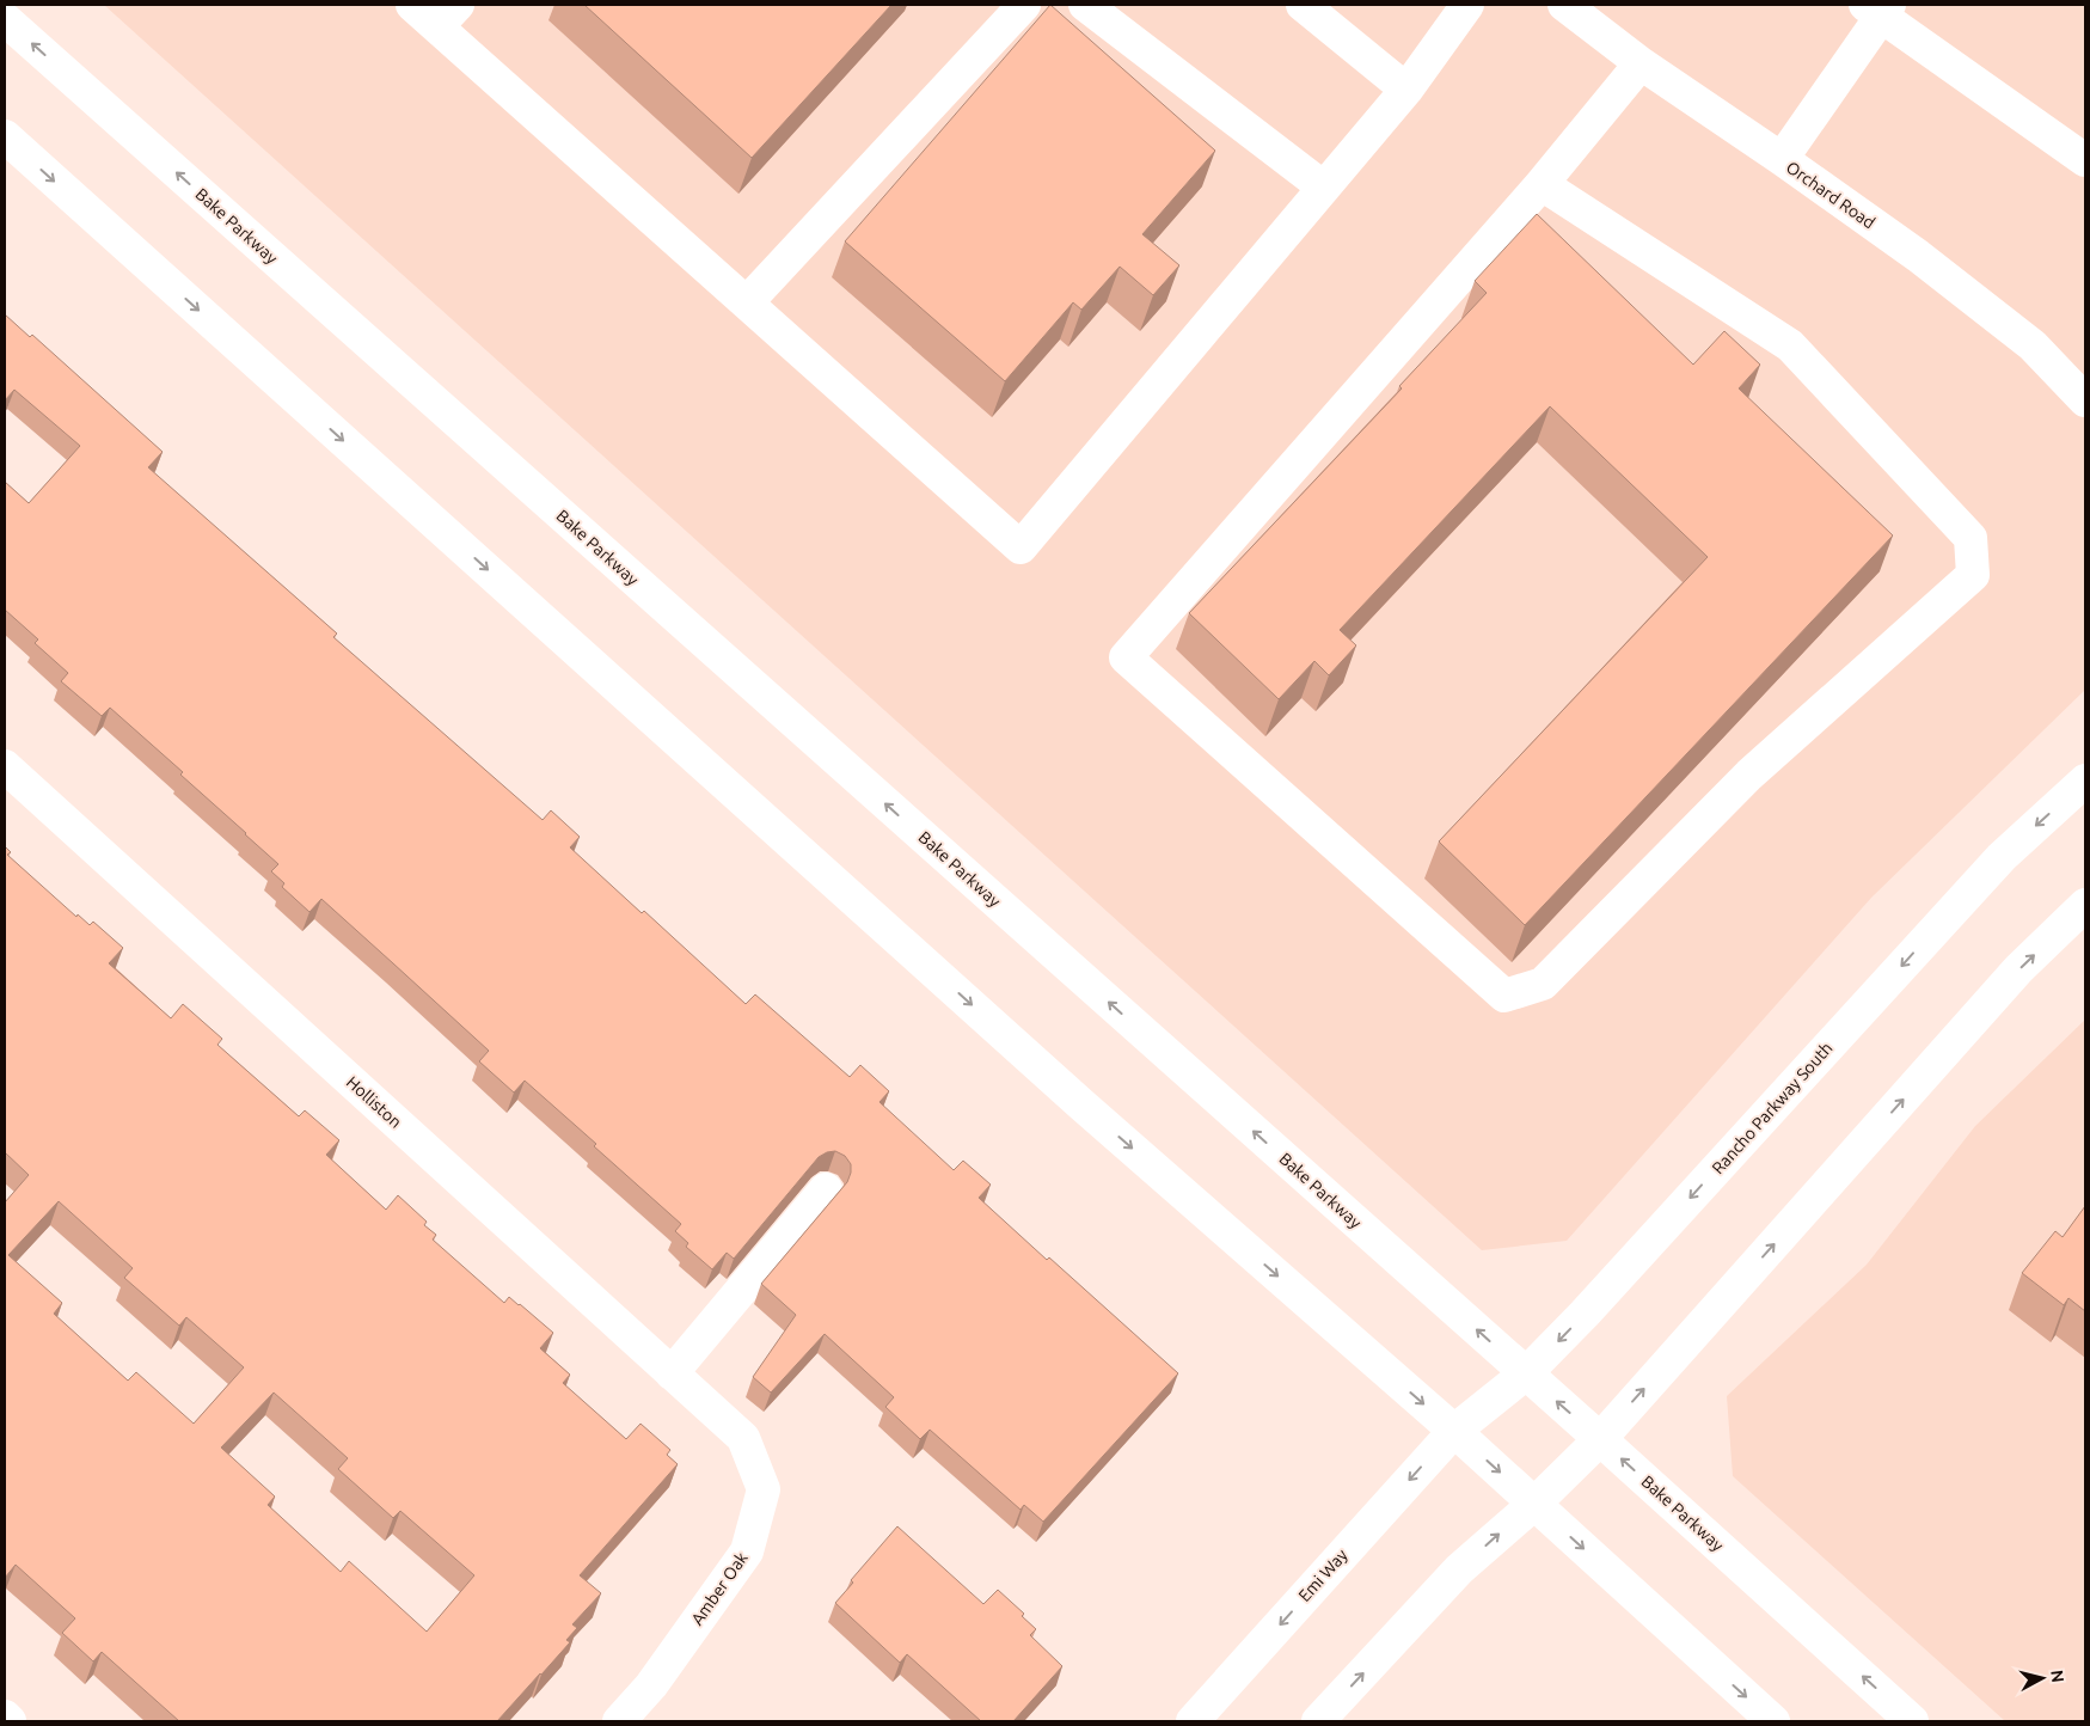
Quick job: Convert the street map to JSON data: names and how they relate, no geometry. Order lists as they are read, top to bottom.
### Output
{
  "streets": {
    "main road": [
      "Orchard Road",
      "Bake Parkway",
      "Holliston",
      "Rancho Parkway South",
      "Emi Way",
      "Amber Oak"
    ]
  },
  "crossings": [
    ["Bake Parkway", "Rancho Parkway South"],
    ["Holliston", "Amber Oak"],
    ["Rancho Parkway South", "Emi Way"]
  ],
  "north": "right"
}
